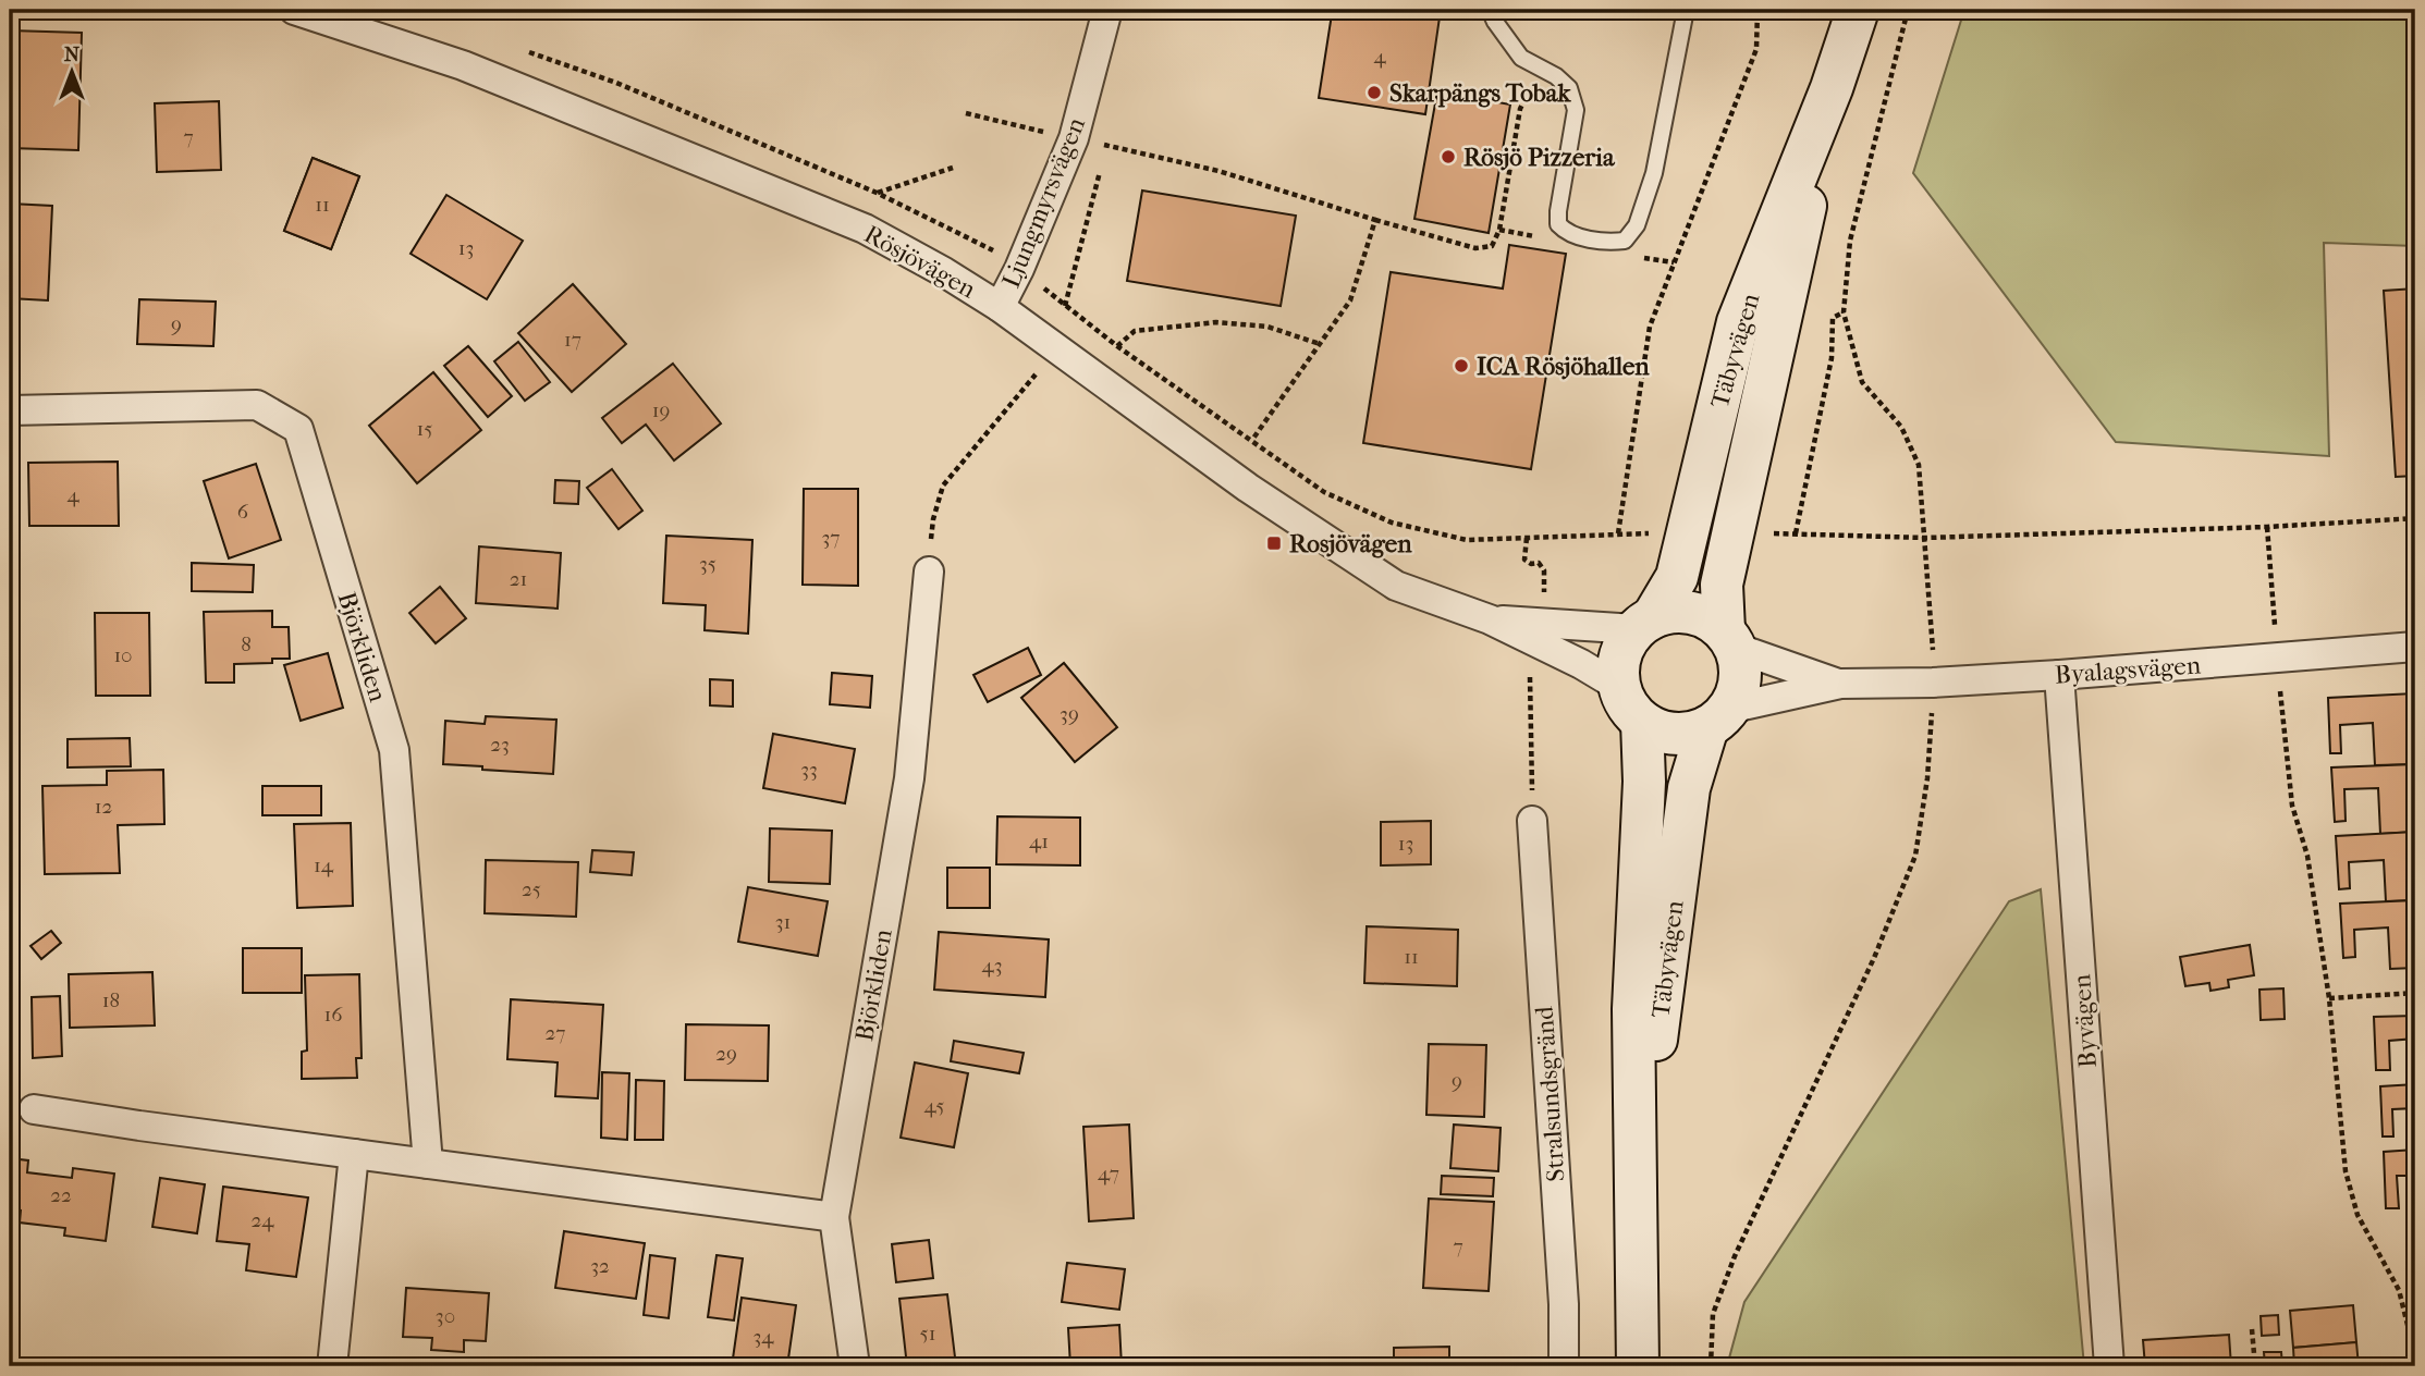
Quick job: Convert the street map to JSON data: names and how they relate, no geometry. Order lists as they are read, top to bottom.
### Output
{
  "streets": {
    "main road": ["Täbyvägen"],
    "street": [
      "Ljungmyrsvägen",
      "Rösjövägen",
      "Björkliden",
      "Byalagsvägen",
      "Byvägen",
      "Stralsundsgränd"
    ]
  },
  "crossings": [
    ["Ljungmyrsvägen", "Rösjövägen"],
    ["Rösjövägen", "Täbyvägen"],
    ["Rösjövägen", "Byalagsvägen"],
    ["Täbyvägen", "Byalagsvägen"],
    ["Byalagsvägen", "Byvägen"]
  ],
  "places": {
    "other": ["Skarpängs Tobak", "Rösjö Pizzeria", "ICA Rösjöhallen"],
    "transit": ["Rosjövägen"]
  },
  "house_numbers": [
    "4",
    "7",
    "11",
    "13",
    "9",
    "17",
    "19",
    "15",
    "4",
    "6",
    "37",
    "35",
    "21",
    "8",
    "10",
    "39",
    "23",
    "33",
    "12",
    "41",
    "13",
    "14",
    "25",
    "31",
    "11",
    "43",
    "18",
    "16",
    "27",
    "29",
    "9",
    "45",
    "47",
    "22",
    "24",
    "7",
    "32",
    "30",
    "51",
    "34"
  ],
  "north": "top"
}
